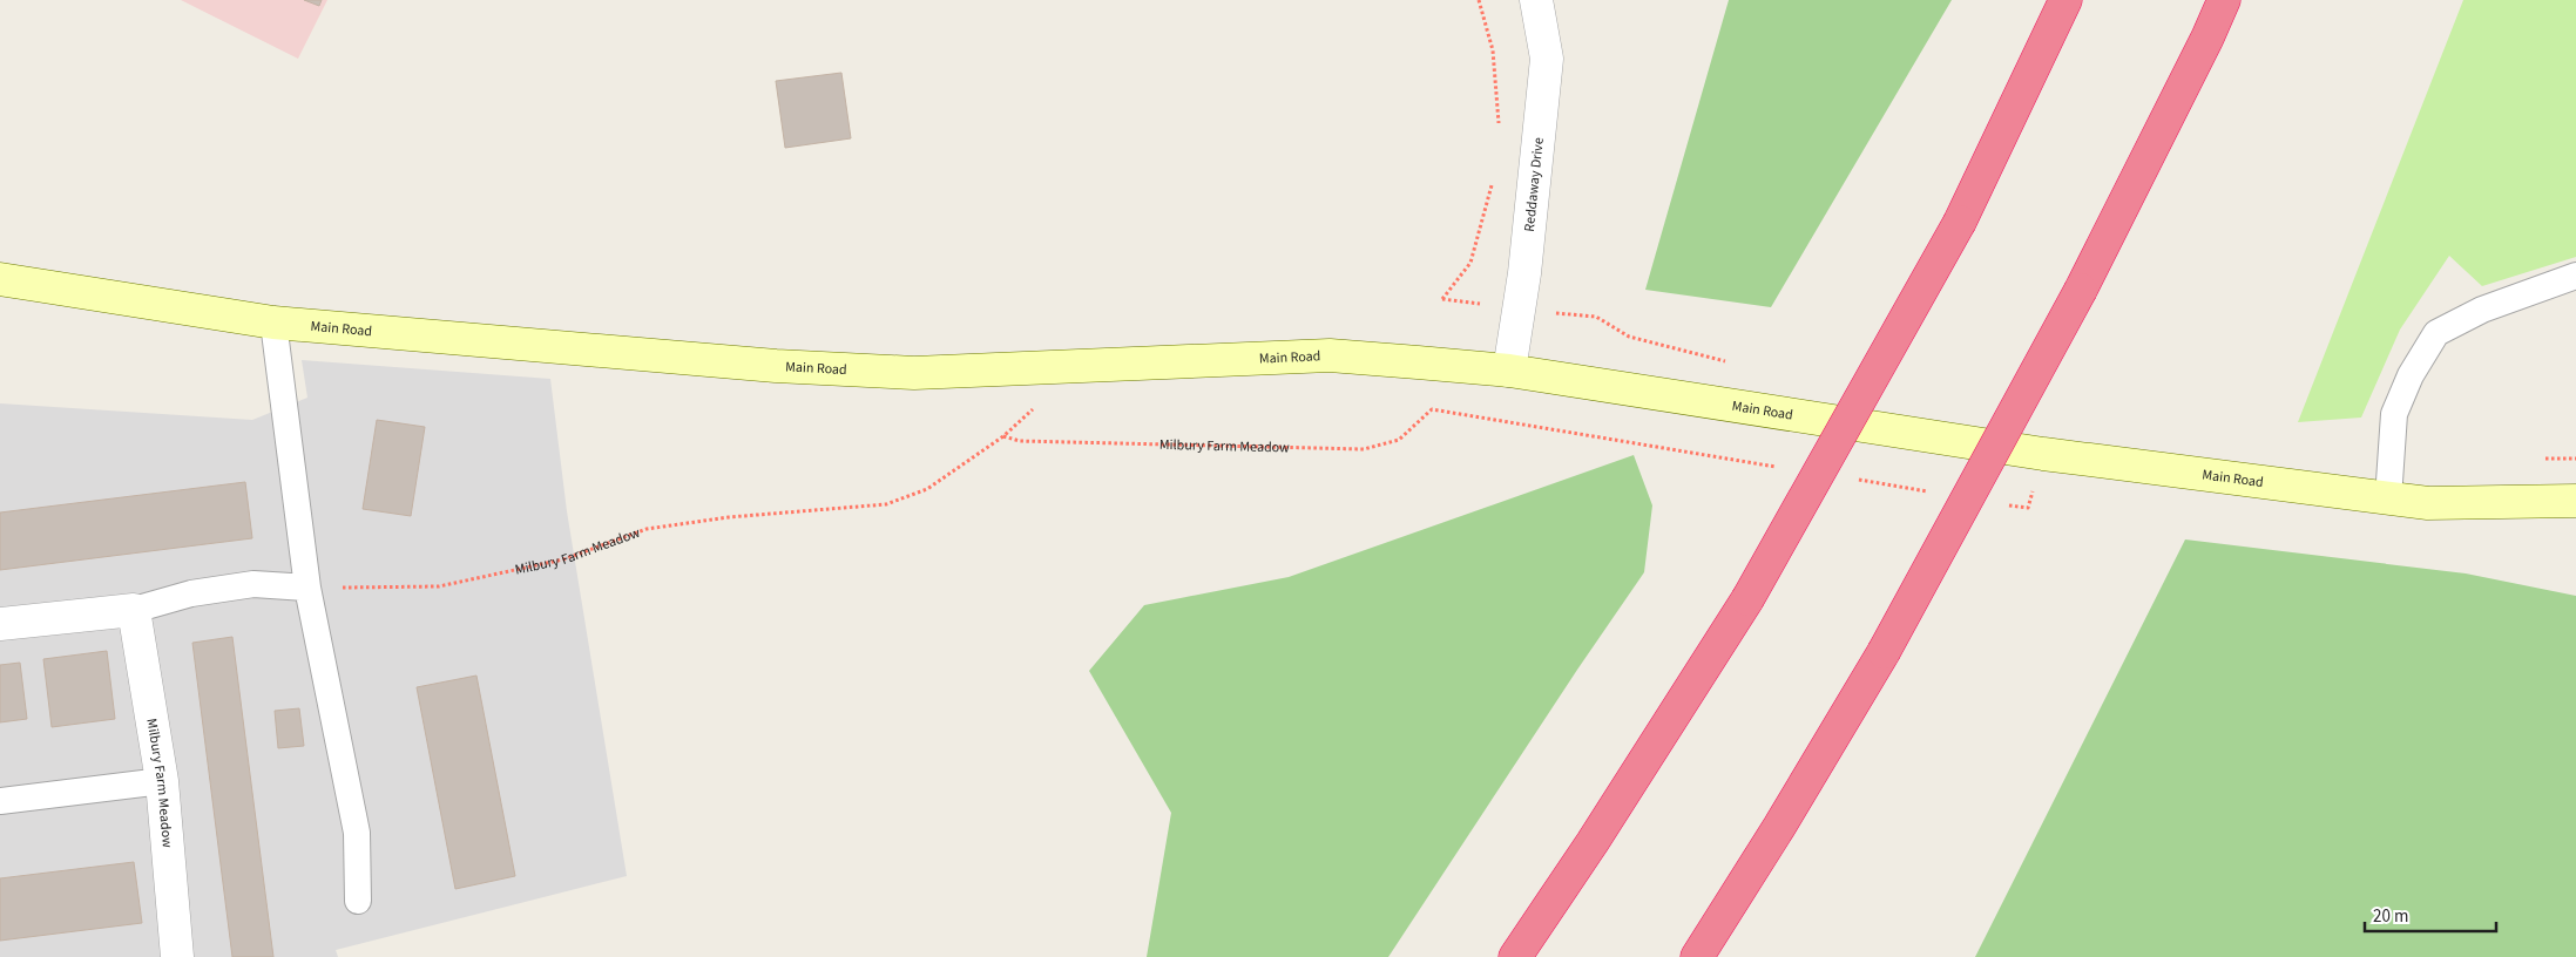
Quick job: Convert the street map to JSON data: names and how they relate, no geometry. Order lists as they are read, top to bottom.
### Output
{
  "streets": {
    "street": ["Reddaway Drive", "Main Road", "Milbury Farm Meadow"]
  },
  "crossings": [
    ["Reddaway Drive", "Main Road"],
    ["Main Road", "Milbury Farm Meadow"]
  ],
  "scale_bar": "20 m"
}
